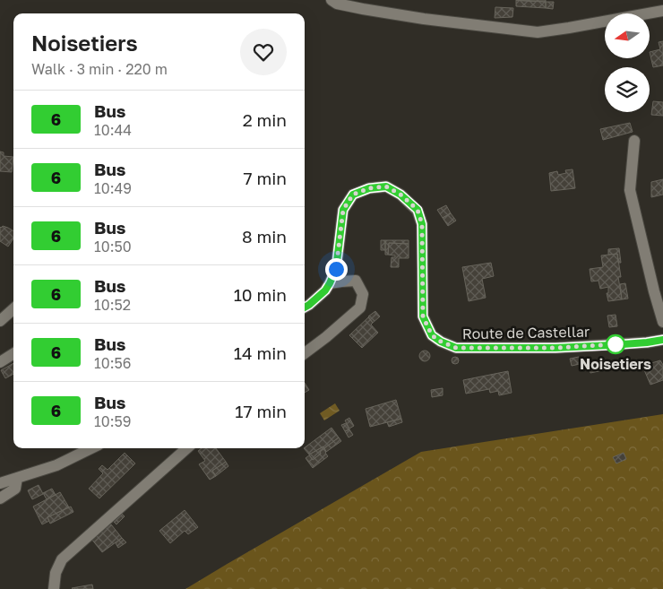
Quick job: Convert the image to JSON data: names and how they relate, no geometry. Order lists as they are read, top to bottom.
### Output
{
  "streets": {
    "street": ["Route de Castellar"]
  },
  "places": ["Noisetiers"],
  "lines": ["bus line 6"],
  "north": "left",
  "page": {
    "heading": ["Noisetiers", "Walk · 3 min · 220 m"],
    "list": [
      {
        "mark": "6",
        "name": "Bus",
        "note": "10:44",
        "value": "2 min"
      },
      {
        "mark": "6",
        "name": "Bus",
        "note": "10:49",
        "value": "7 min"
      },
      {
        "mark": "6",
        "name": "Bus",
        "note": "10:50",
        "value": "8 min"
      },
      {
        "mark": "6",
        "name": "Bus",
        "note": "10:52",
        "value": "10 min"
      },
      {
        "mark": "6",
        "name": "Bus",
        "note": "10:56",
        "value": "14 min"
      },
      {
        "mark": "6",
        "name": "Bus",
        "note": "10:59",
        "value": "17 min"
      }
    ]
  }
}
